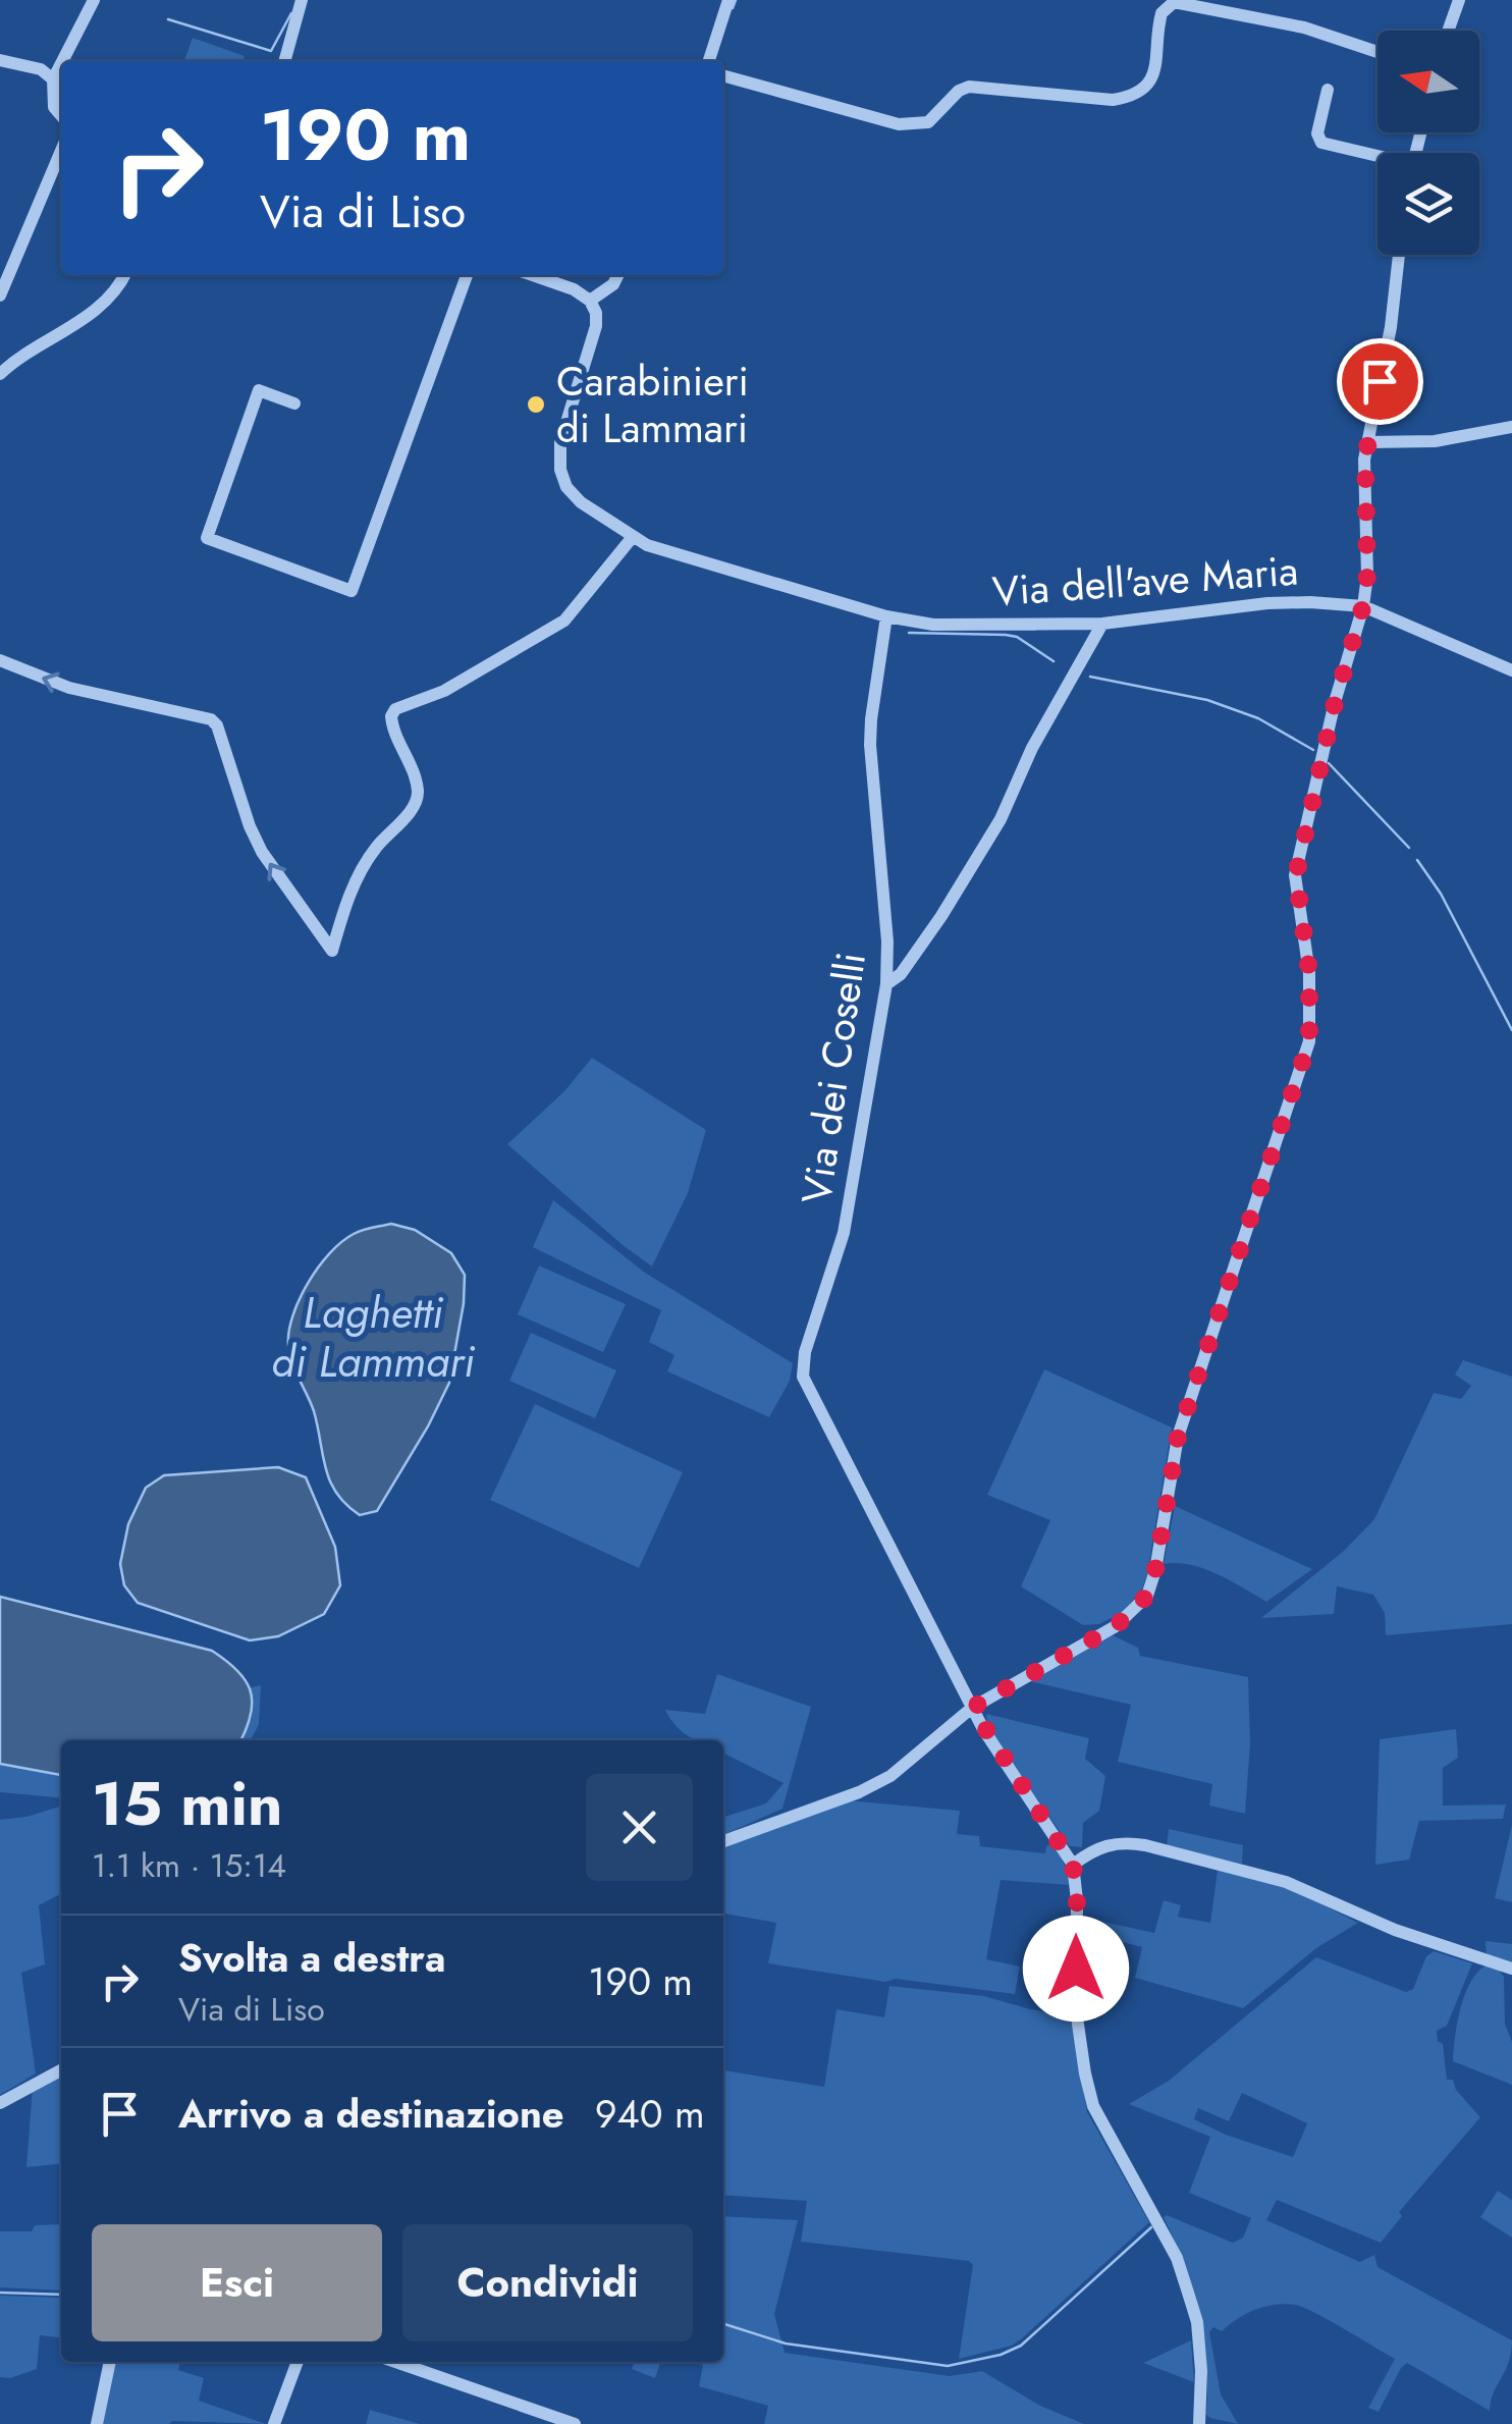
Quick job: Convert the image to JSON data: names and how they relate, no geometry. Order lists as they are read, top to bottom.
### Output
{
  "streets": {
    "street": ["Via dell'ave Maria", "Via dei Coselli"]
  },
  "crossings": [
    ["Via dell'ave Maria", "Via dei Coselli"]
  ],
  "water": ["Laghetti di Lammari"],
  "places": ["Carabinieri di Lammari"],
  "north": "left",
  "page": {
    "turn": ["190 m", "Via di Liso"],
    "heading": ["15 min", "1.1 km · 15:14"],
    "list": [
      {
        "name": "Svolta a destra",
        "note": "Via di Liso",
        "value": "190 m"
      },
      {
        "name": "Arrivo a destinazione",
        "value": "940 m"
      }
    ],
    "buttons": ["Esci", "Condividi"]
  }
}
